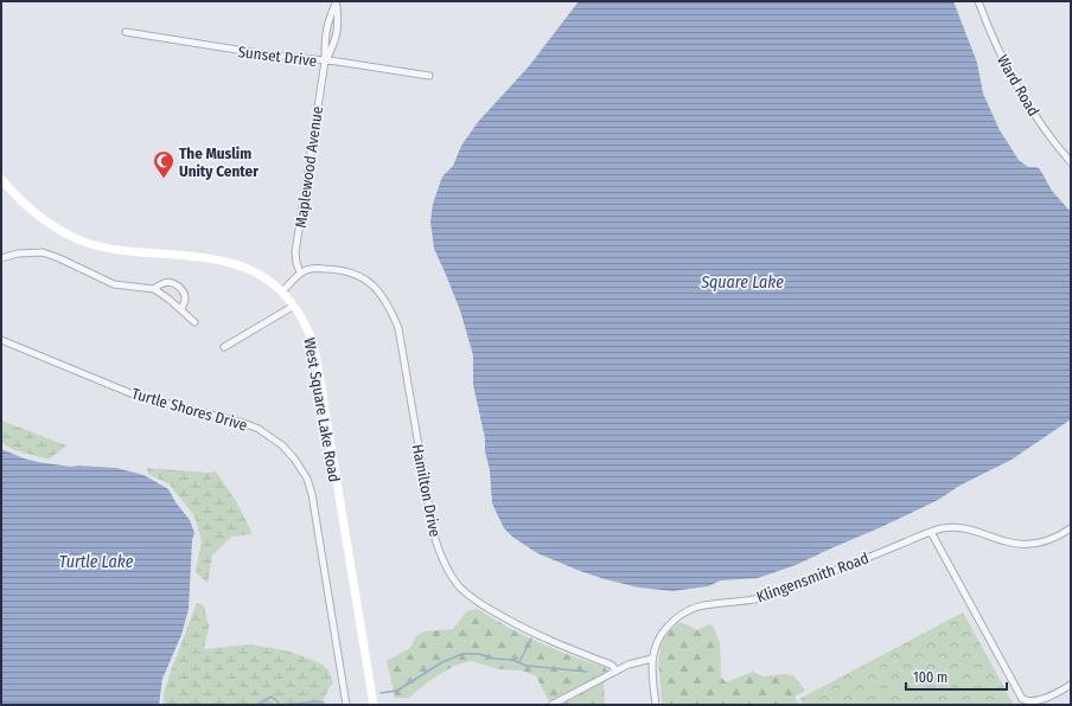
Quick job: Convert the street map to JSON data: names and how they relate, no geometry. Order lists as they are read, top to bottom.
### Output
{
  "streets": {
    "street": [
      "Sunset Drive",
      "Ward Road",
      "Maplewood Avenue",
      "Turtle Shores Drive",
      "West Square Lake Road",
      "Hamilton Drive",
      "Klingensmith Road"
    ]
  },
  "crossings": [
    ["Sunset Drive", "Maplewood Avenue"],
    ["Maplewood Avenue", "Hamilton Drive"]
  ],
  "water": ["Square Lake", "Turtle Lake"],
  "places": {
    "mosque": ["The Muslim Unity Center"]
  },
  "scale_bar": "100 m"
}
